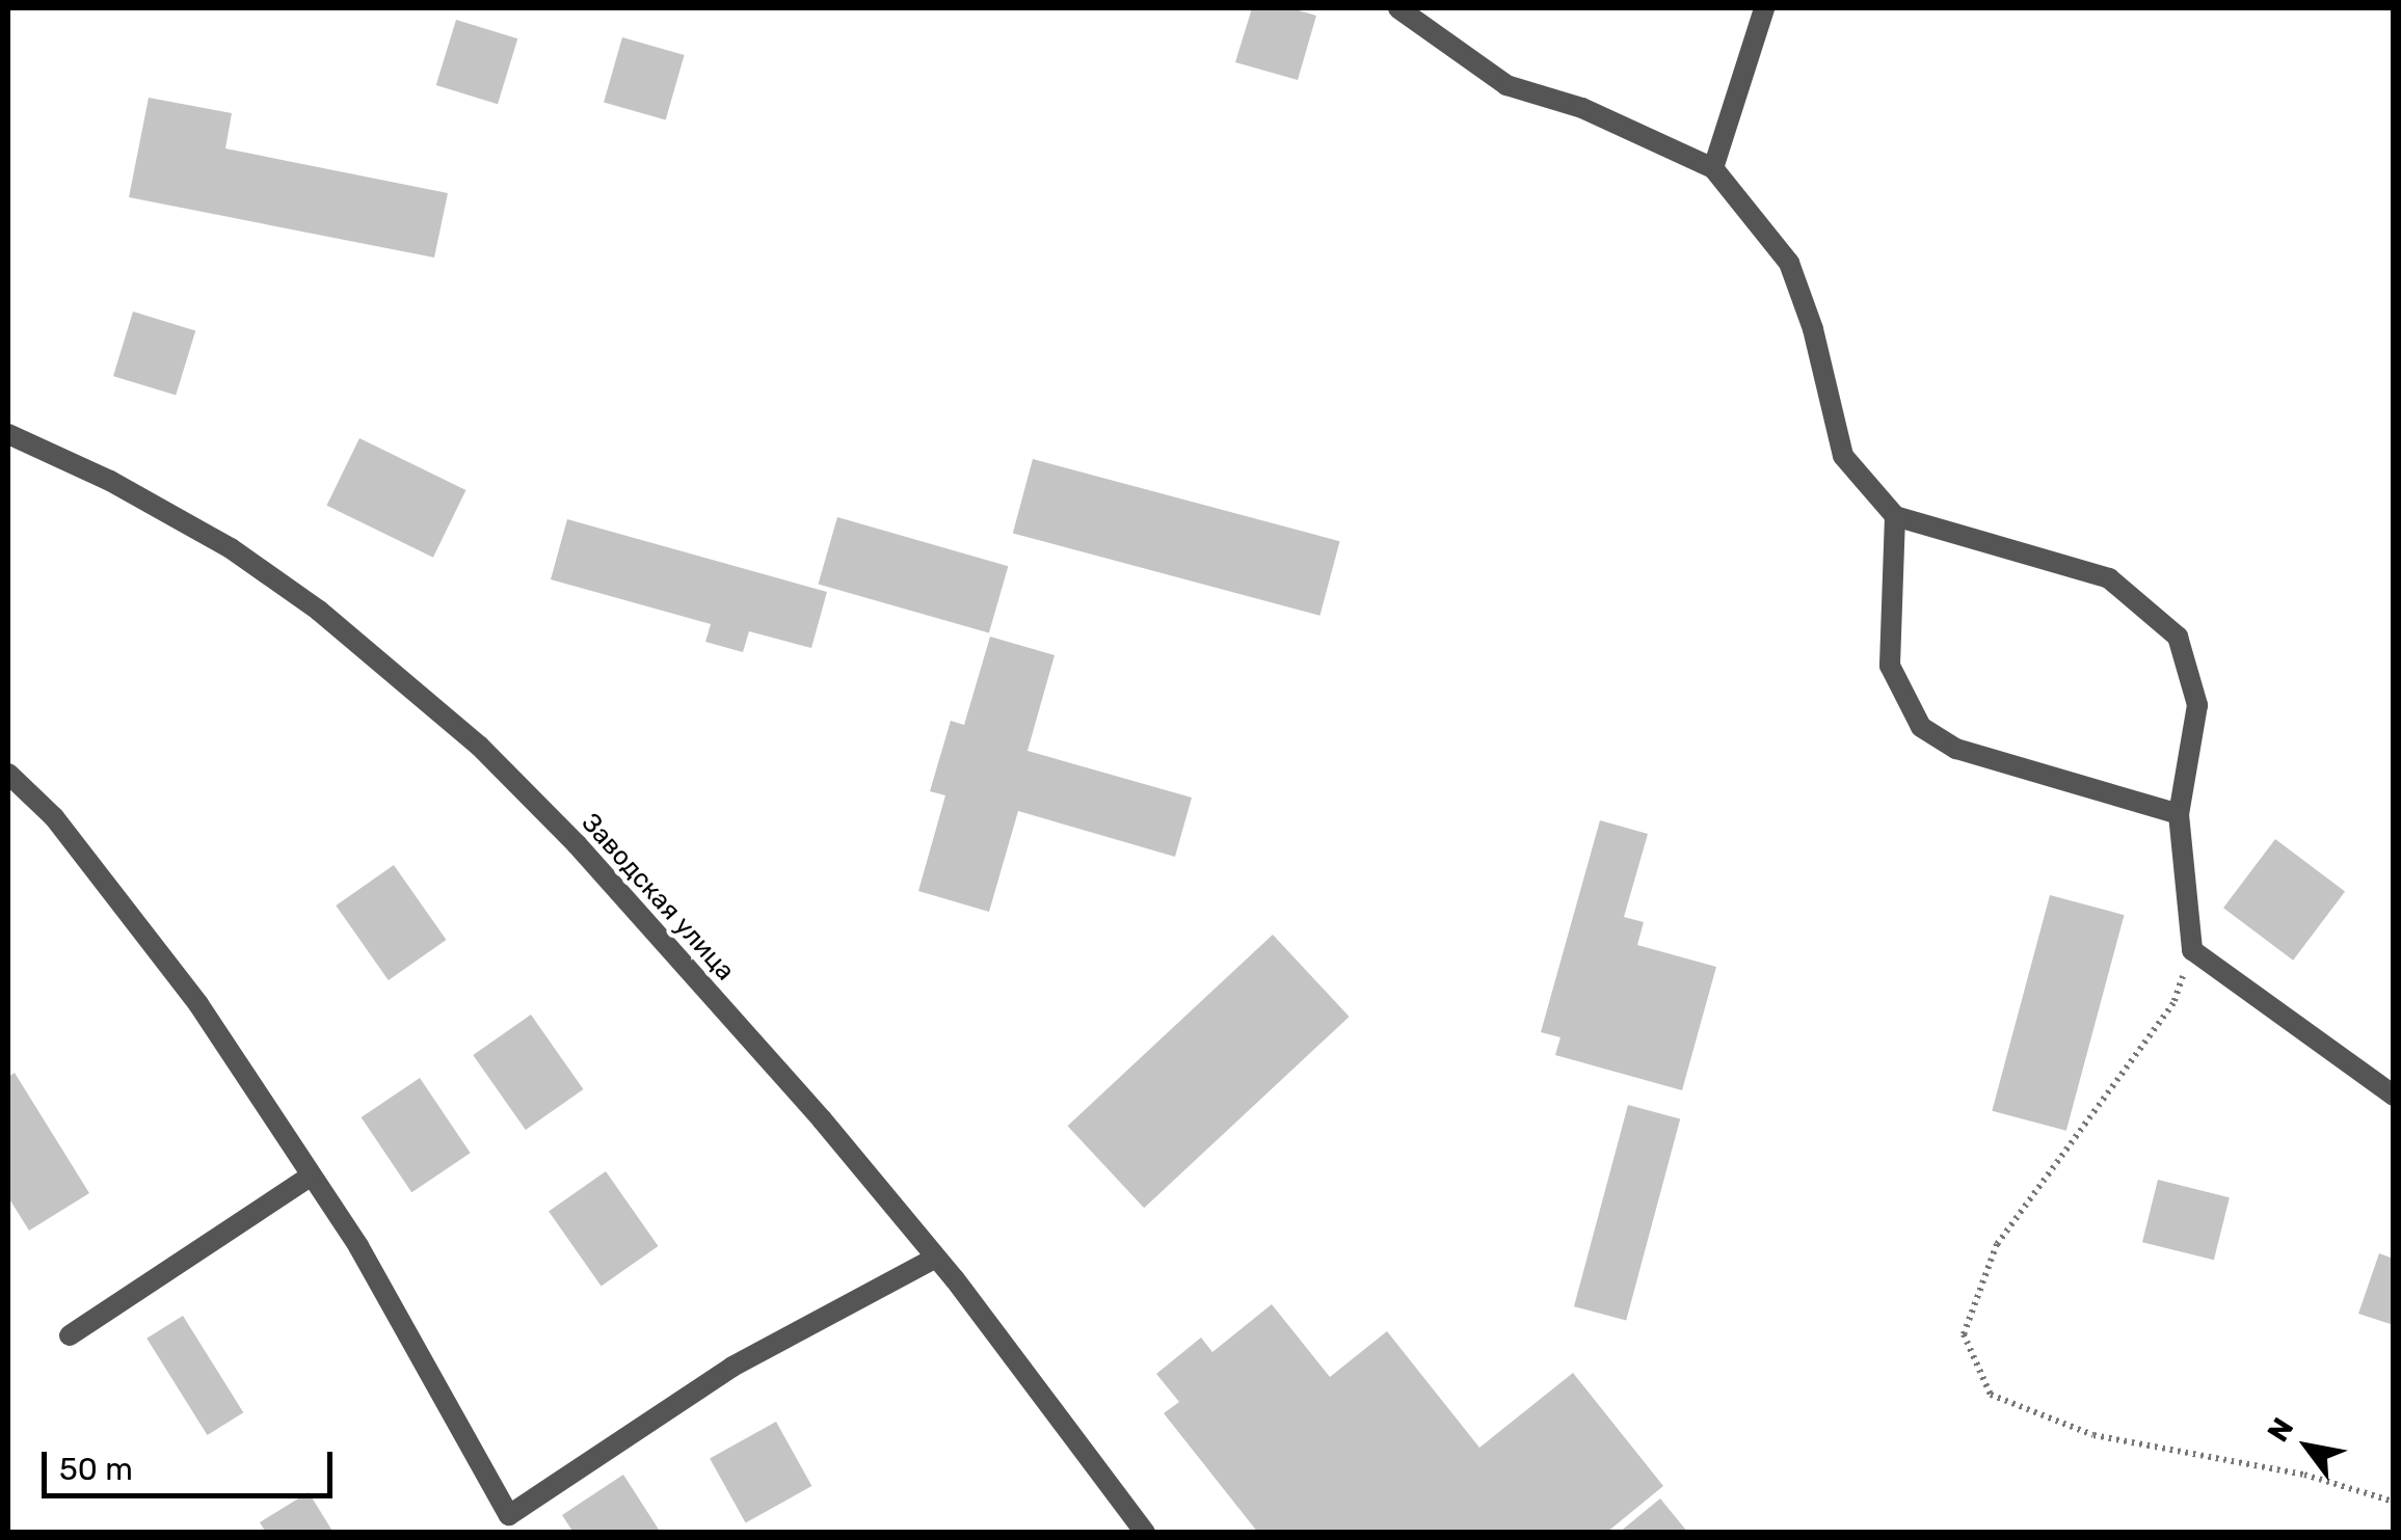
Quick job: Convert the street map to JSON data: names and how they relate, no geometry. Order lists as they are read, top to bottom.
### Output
{
  "streets": {
    "street": ["Заводская улица"]
  },
  "scale_bar": "50 m",
  "north": "top left"
}
